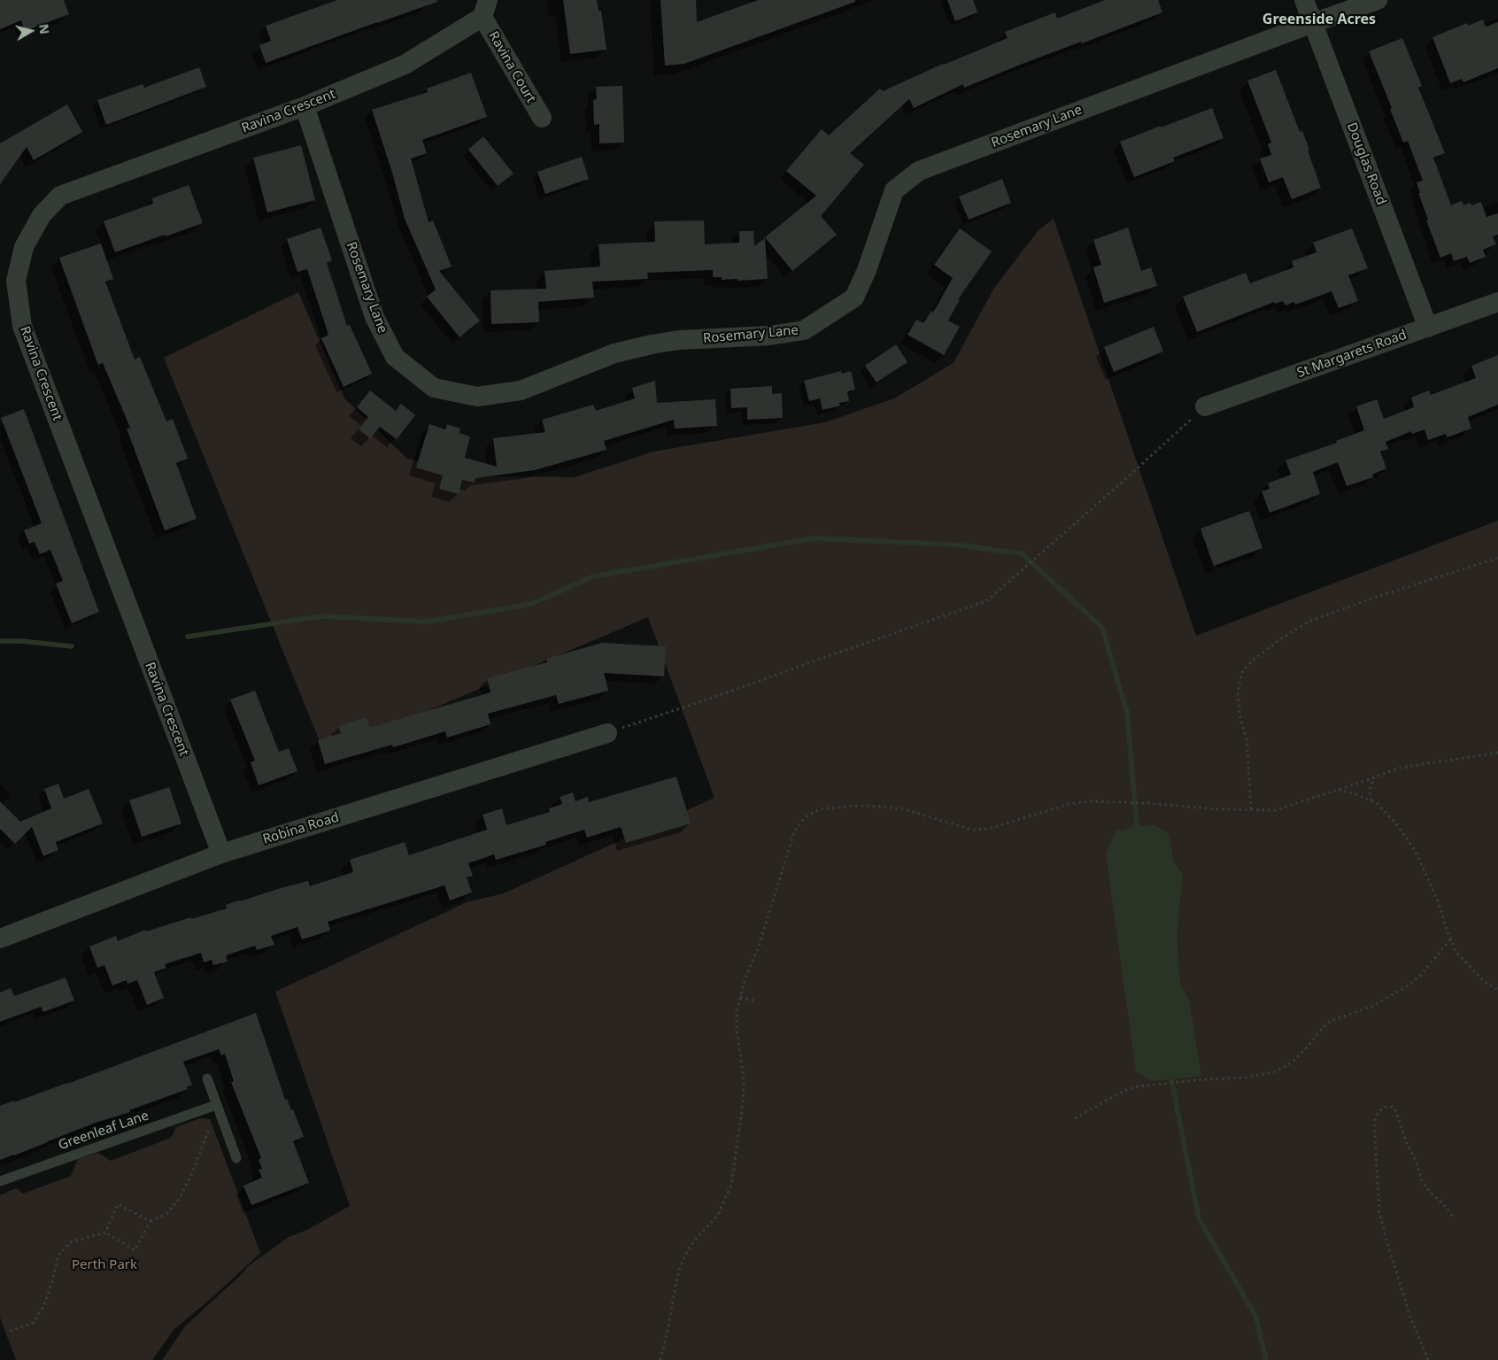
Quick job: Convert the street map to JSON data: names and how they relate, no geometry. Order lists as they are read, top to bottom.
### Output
{
  "streets": {
    "street": [
      "Ravina Court",
      "Ravina Crescent",
      "Rosemary Lane",
      "Douglas Road",
      "St Margarets Road",
      "Robina Road"
    ],
    "lane": ["Greenleaf Lane"]
  },
  "crossings": [
    ["Ravina Court", "Ravina Crescent"],
    ["Ravina Crescent", "Rosemary Lane"],
    ["Ravina Crescent", "Robina Road"],
    ["Rosemary Lane", "Douglas Road"],
    ["Douglas Road", "St Margarets Road"]
  ],
  "districts": ["Greenside Acres"],
  "parks": ["Perth Park"],
  "north": "right"
}
